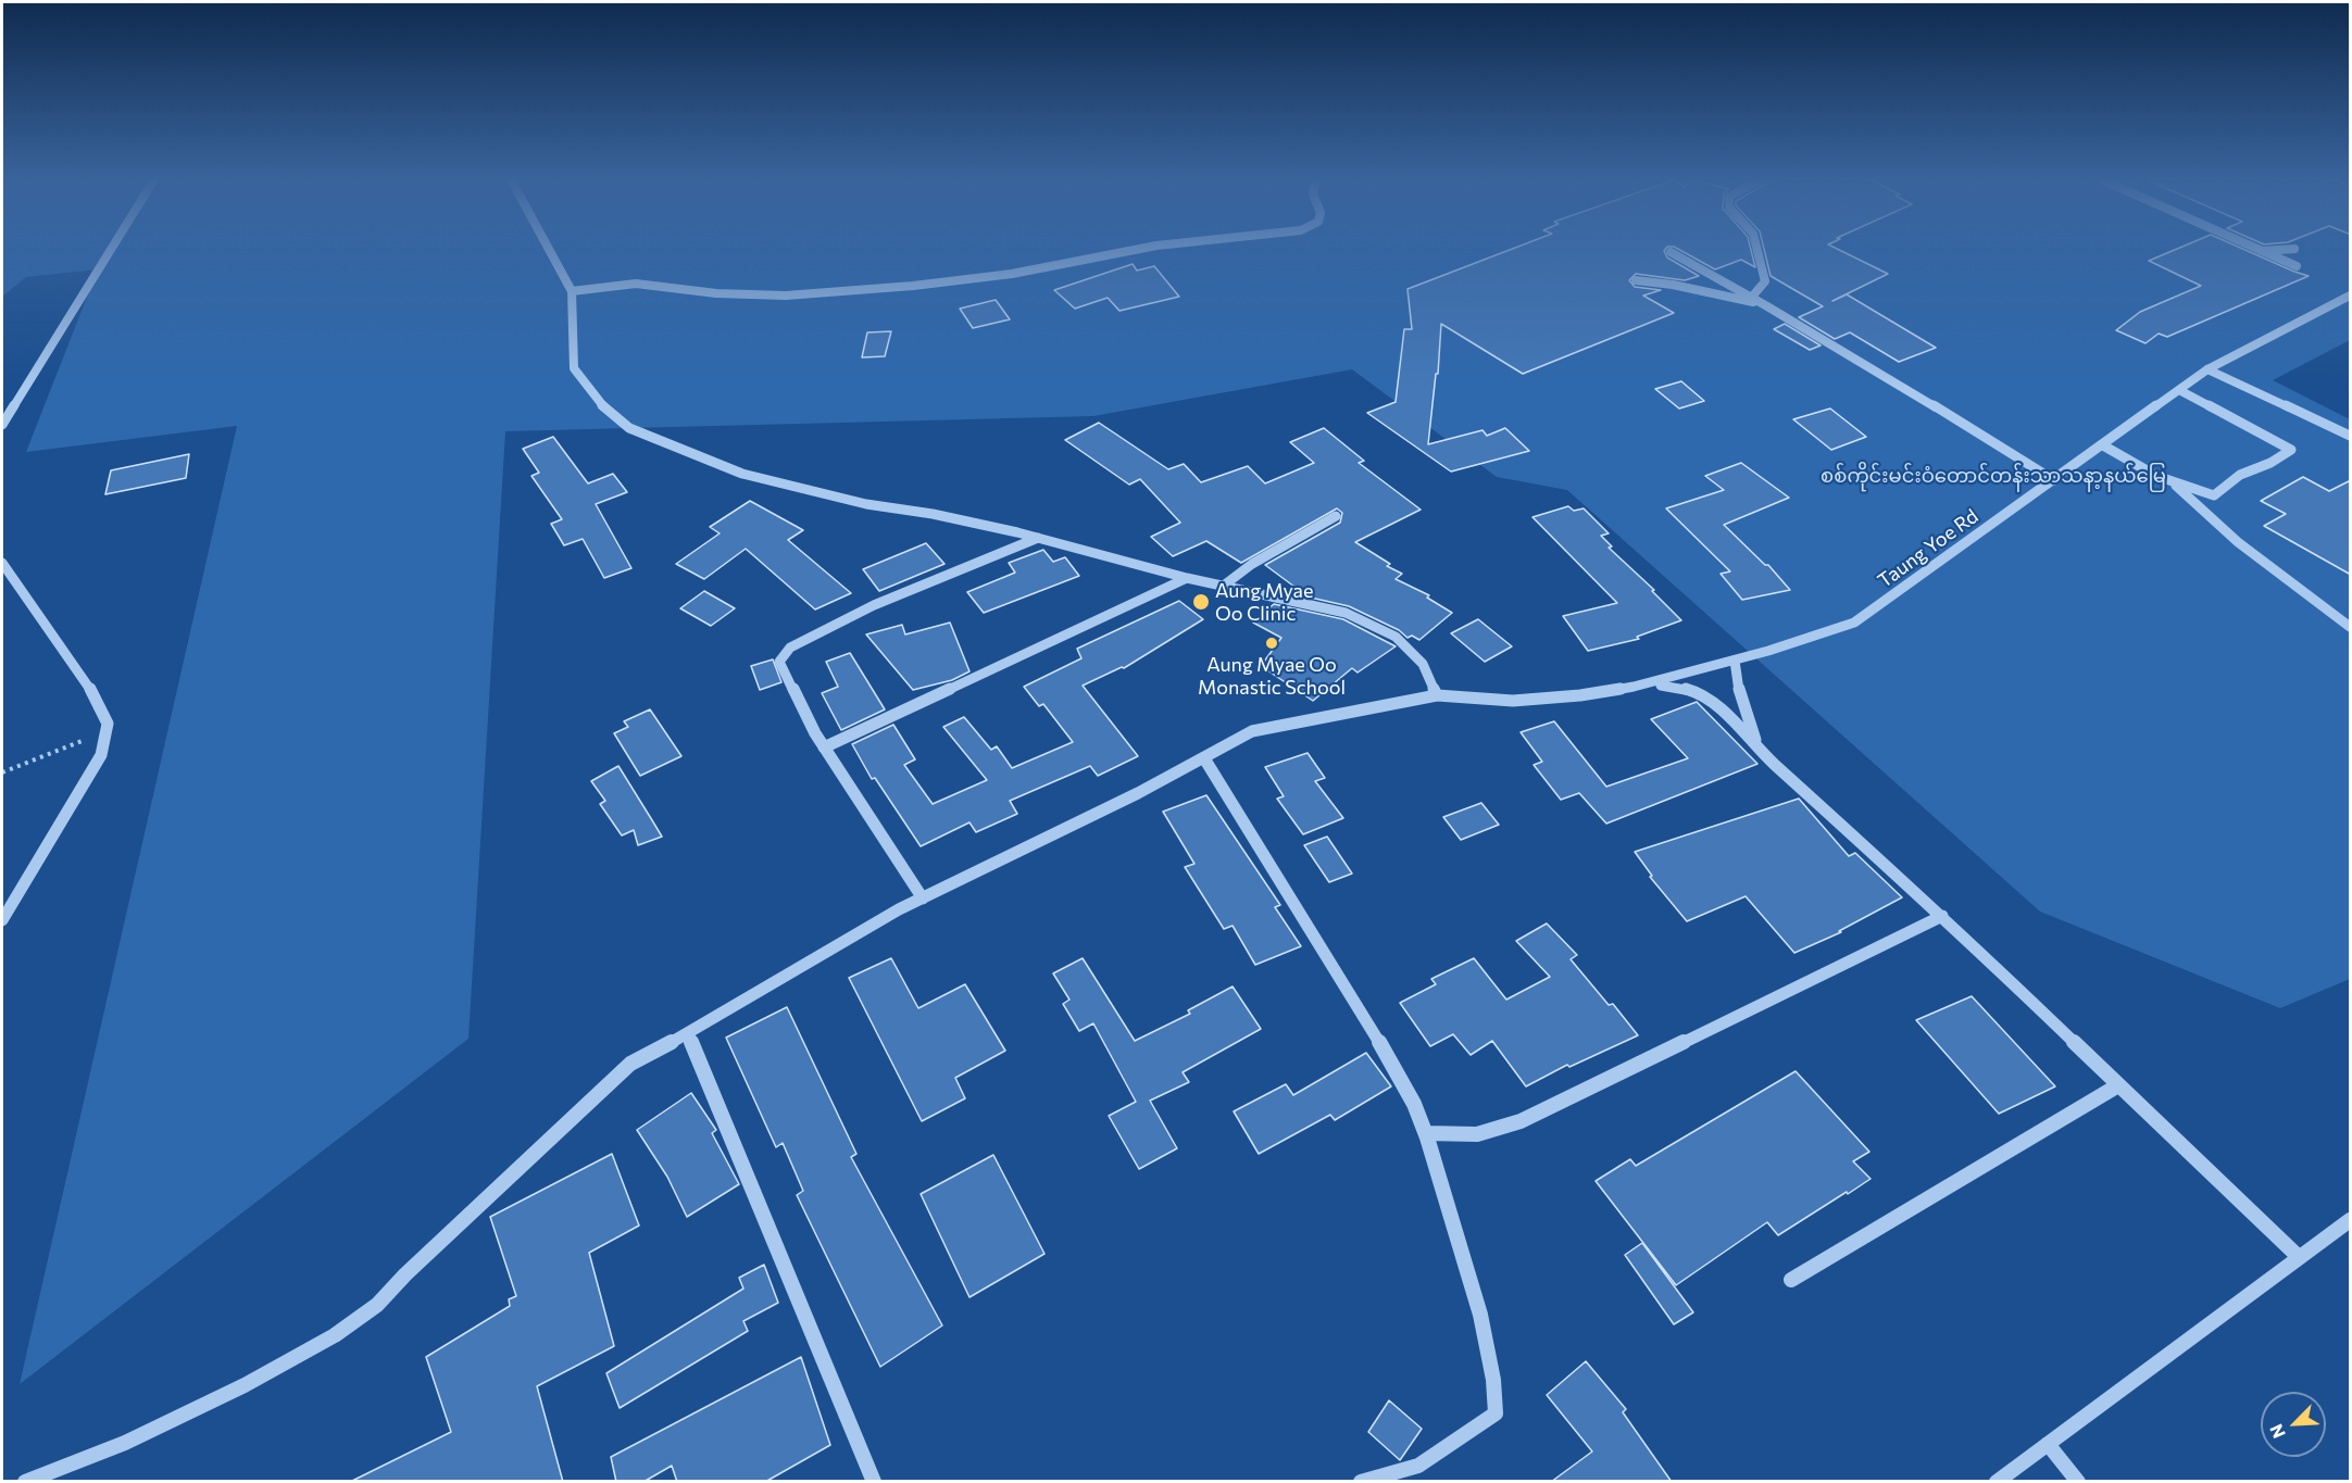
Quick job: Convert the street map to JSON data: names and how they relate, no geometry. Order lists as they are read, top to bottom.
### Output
{
  "streets": {
    "street": ["Taung Yoe Rd"]
  },
  "parks": ["စစ်ကိုင်းမင်းဝံတောင်တန်းသာသနာ့နယ်မြေ"],
  "places": ["Aung Myae Oo Clinic", "Aung Myae Oo Monastic School"],
  "north": "bottom left"
}
